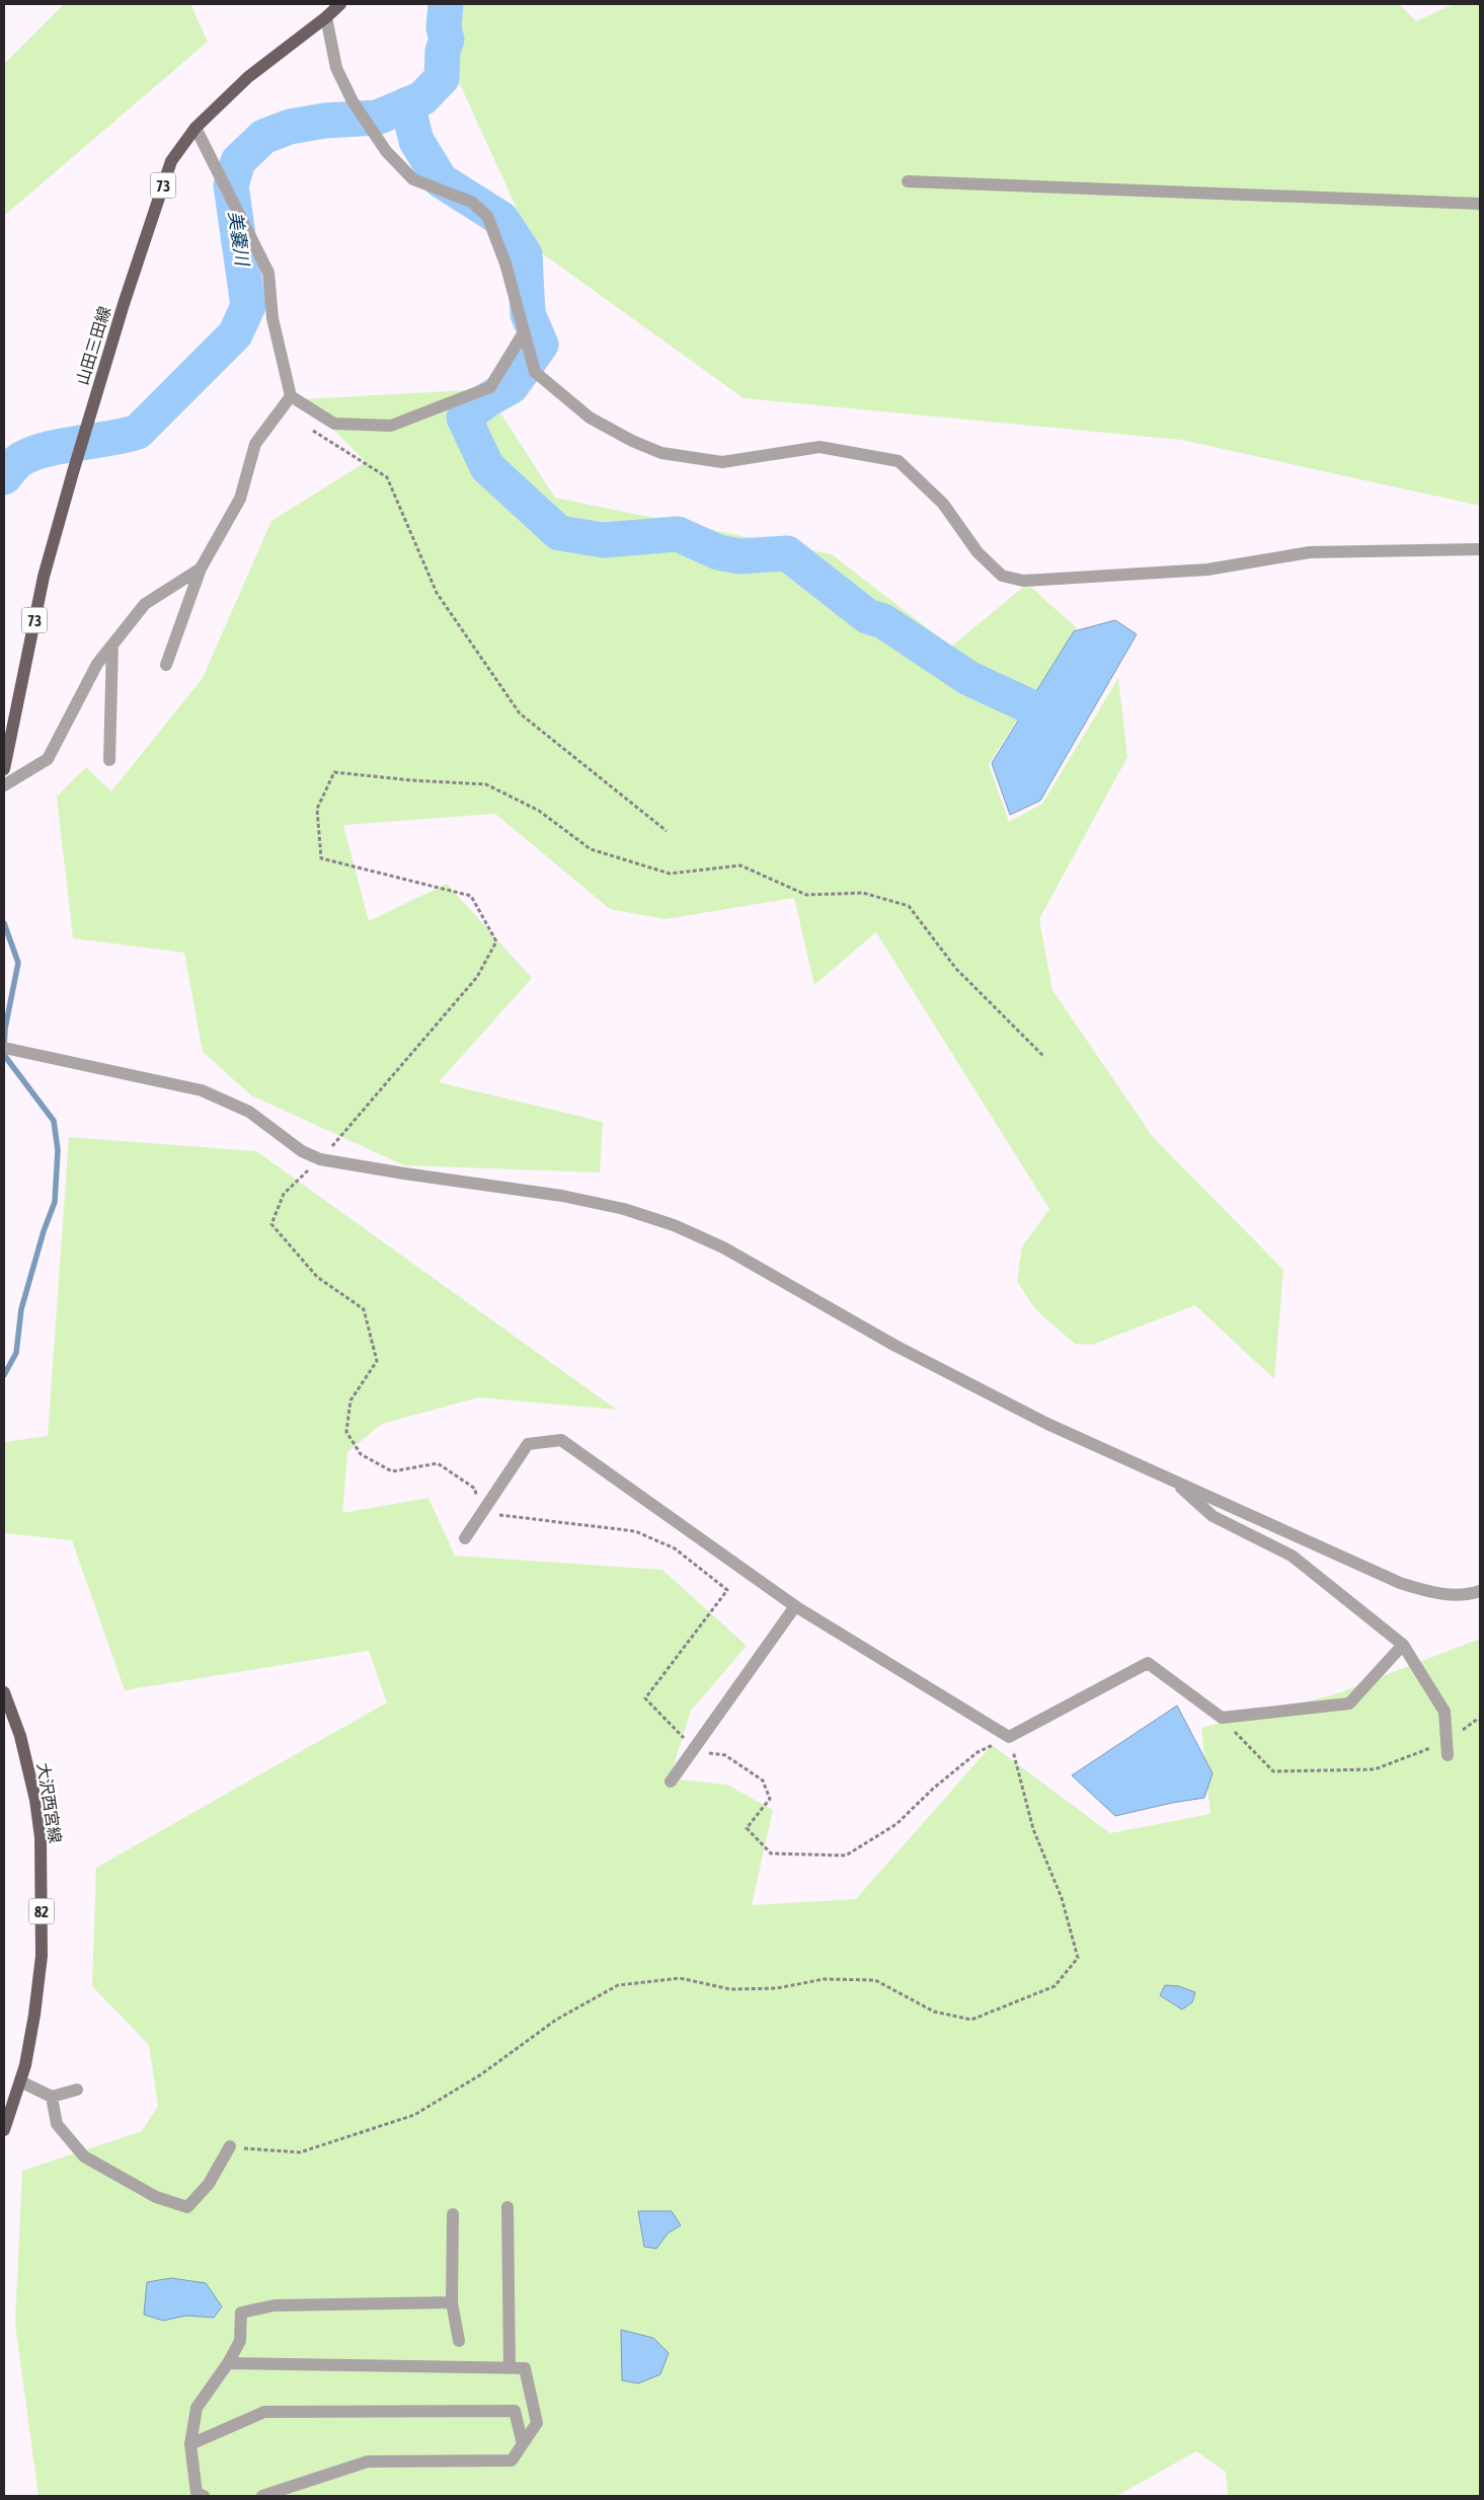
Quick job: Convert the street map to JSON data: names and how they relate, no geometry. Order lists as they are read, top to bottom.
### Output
{
  "streets": {
    "main road": [
      "73",
      "山田三田線",
      "大沢西宮線",
      "82"
    ]
  },
  "water": ["美嚢川"]
}
